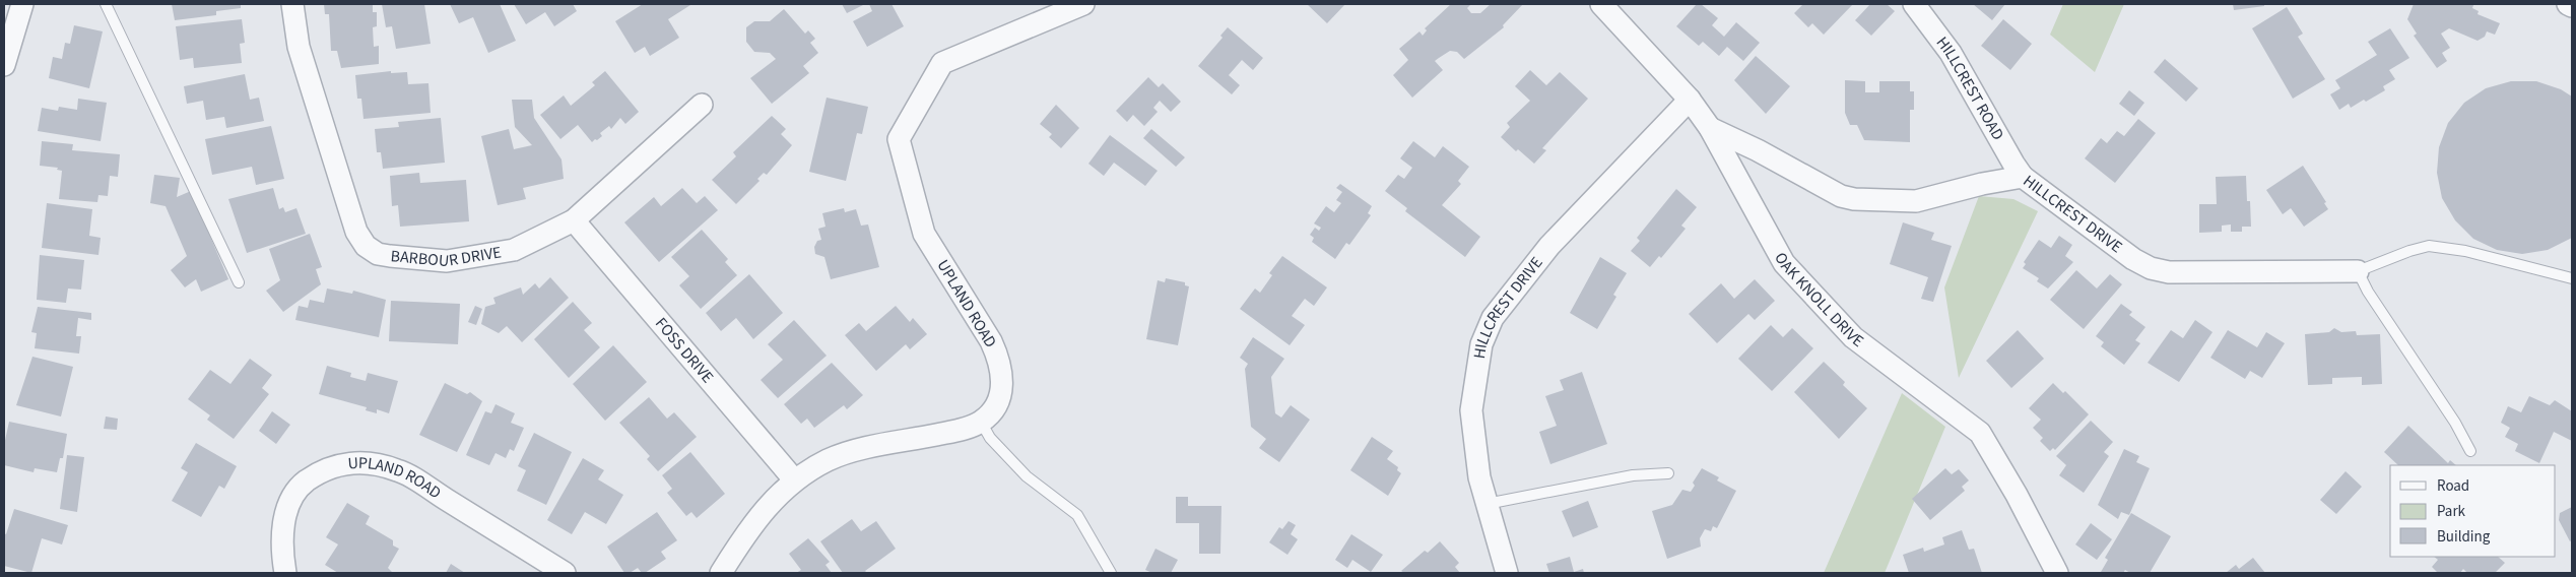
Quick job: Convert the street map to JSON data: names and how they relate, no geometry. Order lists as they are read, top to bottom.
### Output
{
  "streets": {
    "street": [
      "HILLCREST ROAD",
      "HILLCREST DRIVE",
      "BARBOUR DRIVE",
      "OAK KNOLL DRIVE",
      "UPLAND ROAD",
      "FOSS DRIVE"
    ]
  },
  "crossings": [
    ["HILLCREST ROAD", "HILLCREST DRIVE"],
    ["HILLCREST DRIVE", "OAK KNOLL DRIVE"],
    ["BARBOUR DRIVE", "FOSS DRIVE"],
    ["UPLAND ROAD", "FOSS DRIVE"]
  ],
  "legend": ["Road", "Park", "Building"]
}
